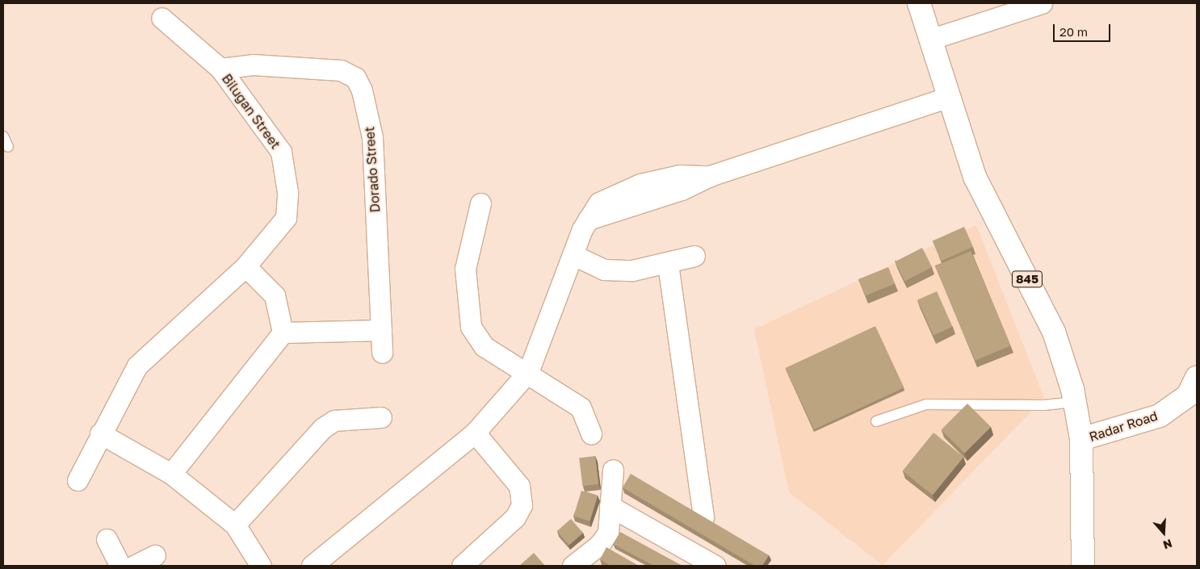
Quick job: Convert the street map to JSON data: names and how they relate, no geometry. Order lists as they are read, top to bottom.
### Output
{
  "streets": {
    "main road": ["845", "Radar Road"],
    "street": ["Bilugan Street", "Dorado Street"]
  },
  "crossings": [
    ["Bilugan Street", "Dorado Street"],
    ["845", "Radar Road"]
  ],
  "scale_bar": "20 m",
  "north": "bottom"
}
